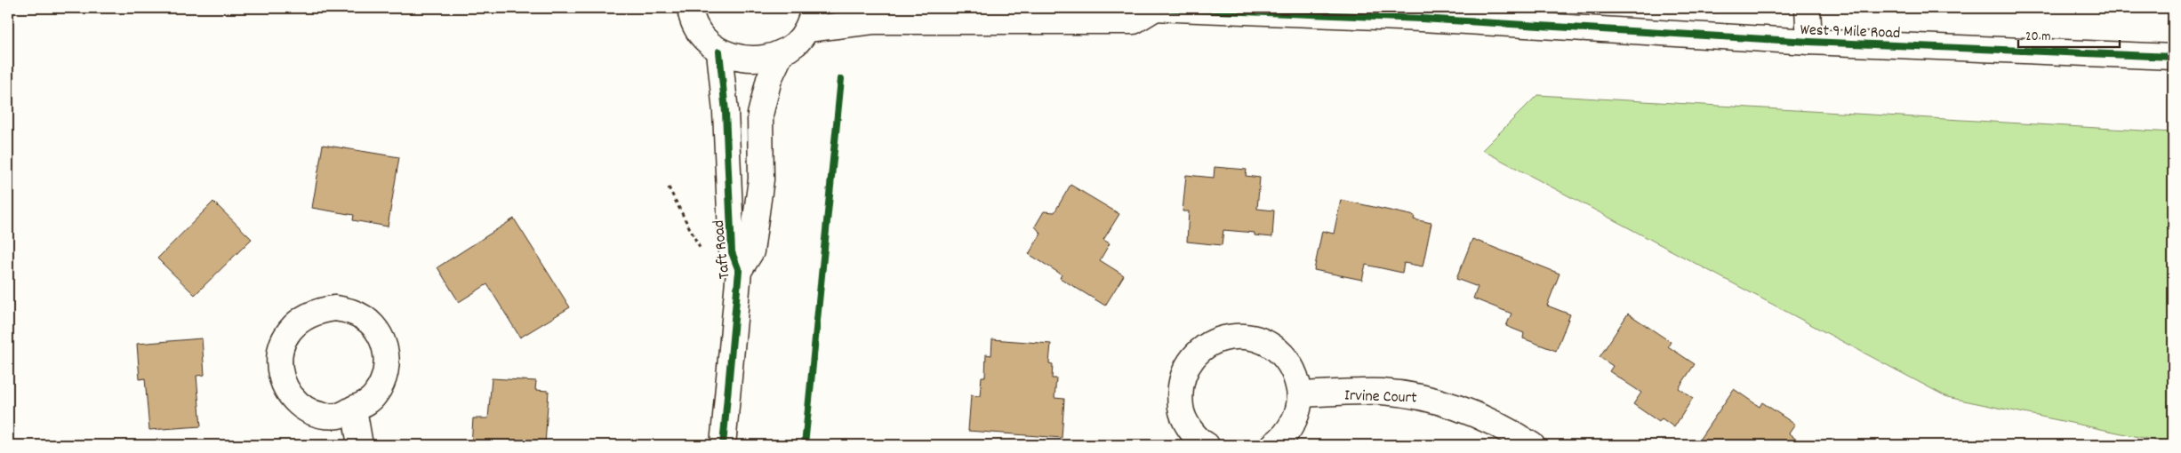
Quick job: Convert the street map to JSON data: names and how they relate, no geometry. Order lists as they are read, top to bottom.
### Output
{
  "streets": {
    "street": ["West 9 Mile Road", "Taft Road", "Irvine Court"]
  },
  "scale_bar": "20 m"
}
